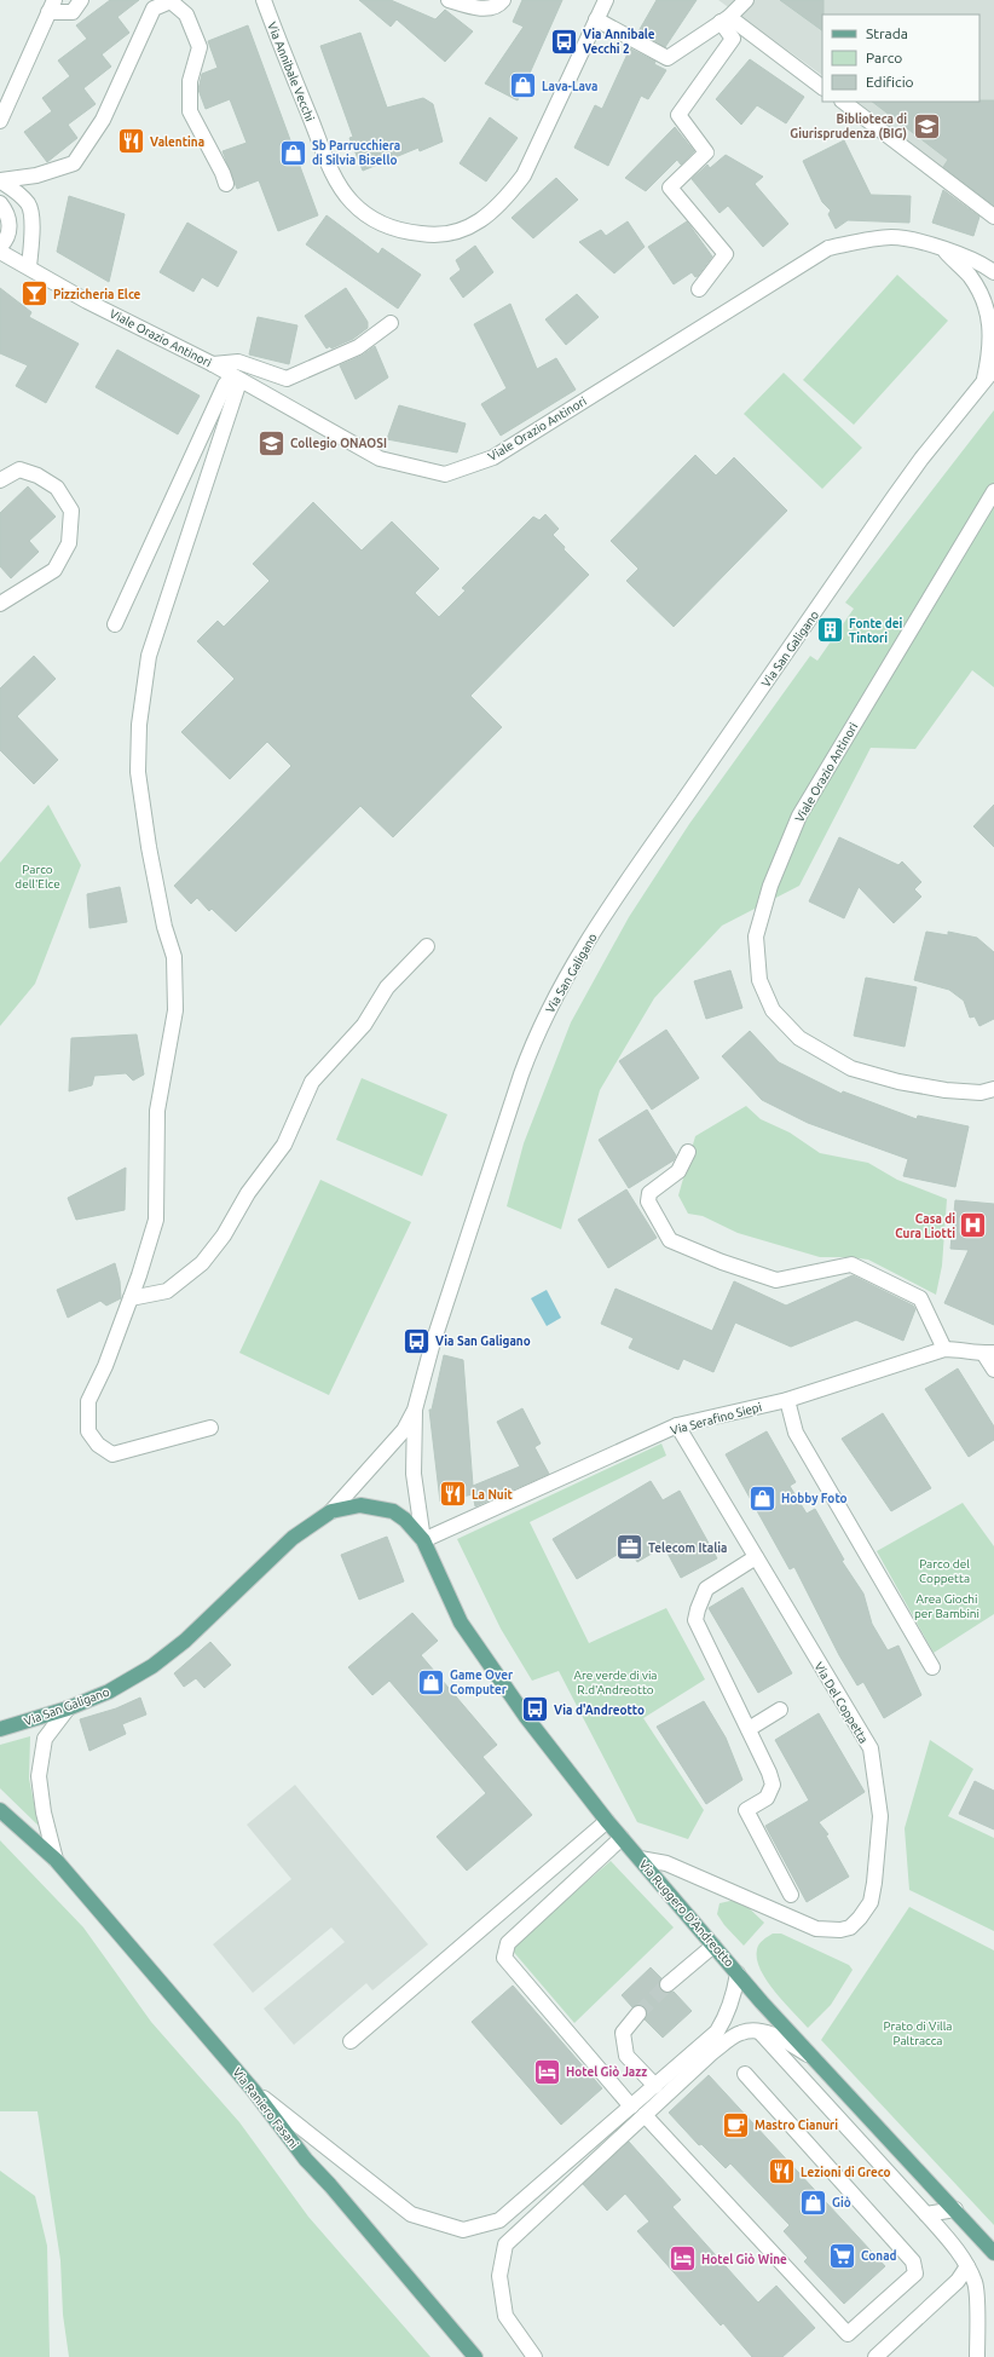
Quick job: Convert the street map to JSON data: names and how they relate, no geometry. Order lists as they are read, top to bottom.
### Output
{
  "streets": {
    "main road": ["Via San Galigano", "Via Ruggero D'Andreotto", "Via Raniero Fasani"],
    "street": [
      "Via Annibale Vecchi",
      "Viale Orazio Antinori",
      "Via Serafino Siepi",
      "Via Del Coppetta"
    ]
  },
  "crossings": [
    ["Via San Galigano", "Via Ruggero D'Andreotto"],
    ["Via San Galigano", "Via Raniero Fasani"],
    ["Via Serafino Siepi", "Via Del Coppetta"],
    ["Via Serafino Siepi", "Via Ruggero D'Andreotto"],
    ["Via Del Coppetta", "Via Ruggero D'Andreotto"]
  ],
  "parks": [
    "Parco dell'Elce",
    "Parco del Coppetta",
    "Area Giochi per Bambini",
    "Are verde di via R.d'Andreotto",
    "Prato di Villa Paltracca"
  ],
  "places": {
    "bus stop": ["Via Annibale Vecchi 2", "Via San Galigano", "Via d'Andreotto"],
    "shop": [
      "Lava-Lava",
      "Sb Parrucchiera di Silvia Bisello",
      "Hobby Foto",
      "Game Over Computer",
      "Giò"
    ],
    "school or university": ["Biblioteca di Giurisprudenza (BIG)", "Collegio ONAOSI"],
    "restaurant": ["Valentina", "La Nuit", "Lezioni di Greco"],
    "bar": ["Pizzicheria Elce"],
    "building": ["Fonte dei Tintori"],
    "hospital": ["Casa di Cura Liotti"],
    "office": ["Telecom Italia"],
    "hotel": ["Hotel Giò Jazz", "Hotel Giò Wine"],
    "cafe": ["Mastro Cianuri"],
    "supermarket": ["Conad"]
  },
  "legend": ["Strada", "Parco", "Edificio"]
}
